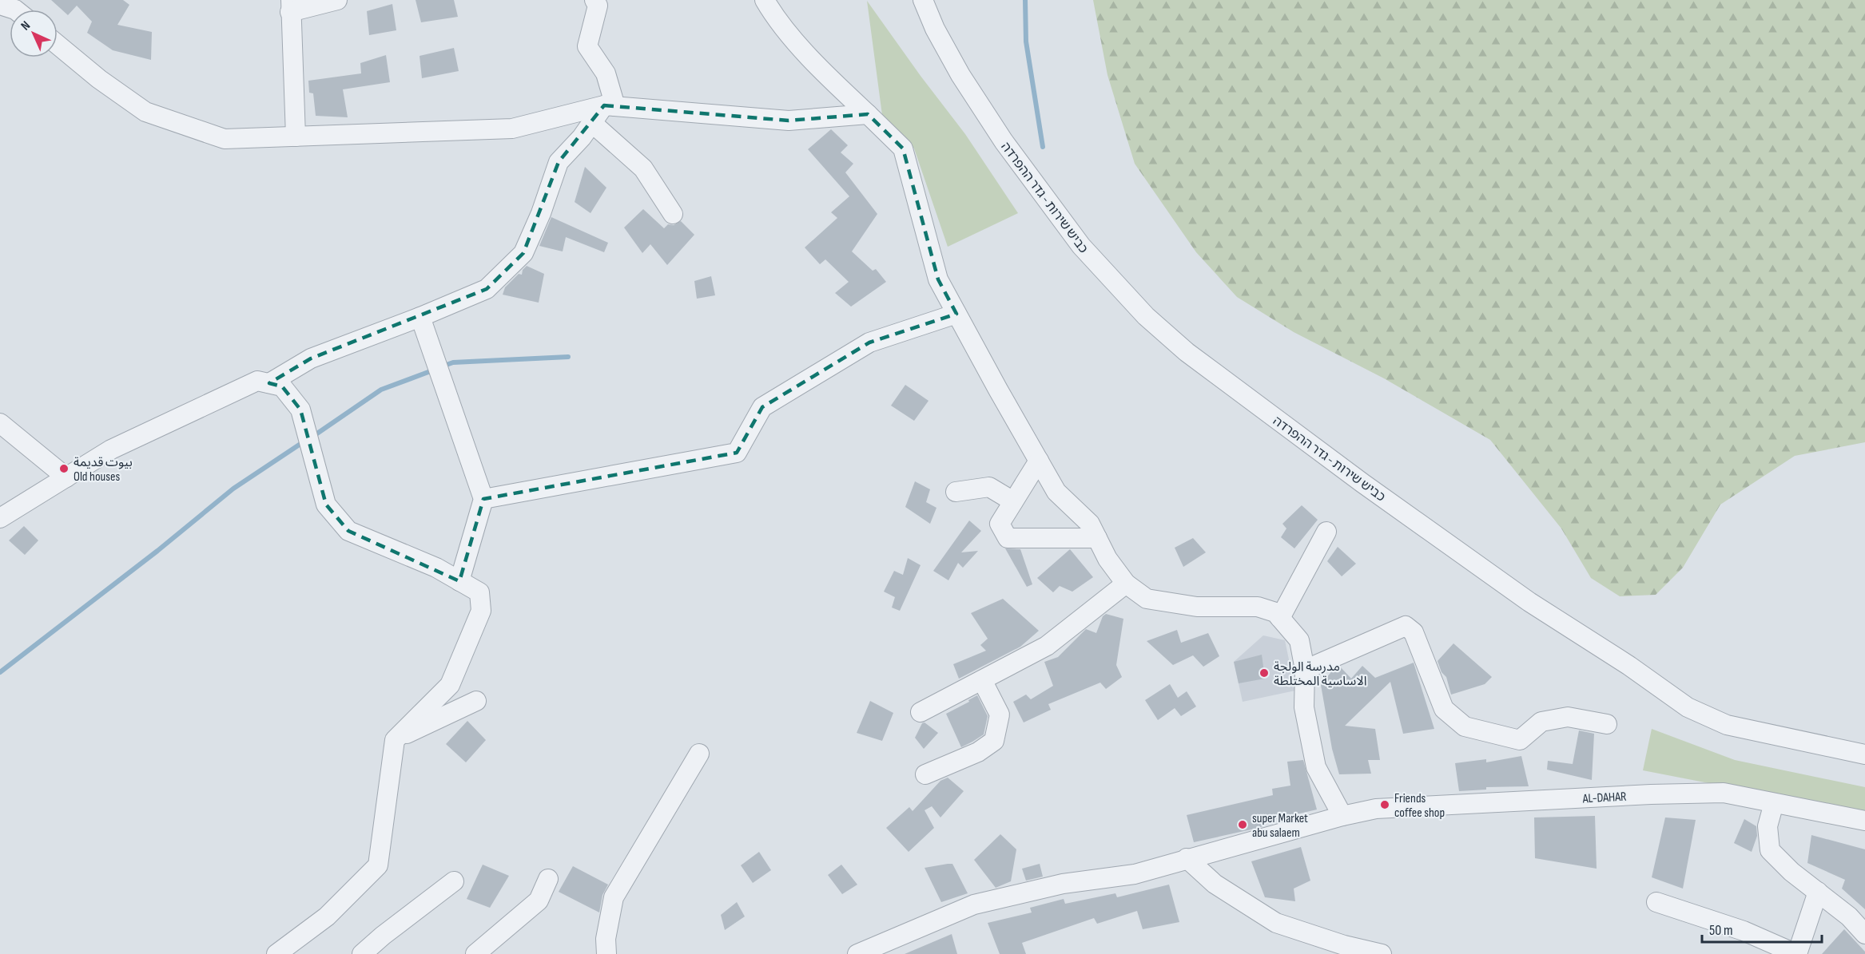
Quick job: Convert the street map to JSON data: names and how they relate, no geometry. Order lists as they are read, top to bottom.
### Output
{
  "streets": {
    "street": ["כביש שירות - גדר ההפרדה", "AL-DAHAR"]
  },
  "places": [
    "بيوت قديمة Old houses",
    "مدرسة الولجة الاساسية المختلطة",
    "Friends coffee shop",
    "super Market abu salaem"
  ],
  "scale_bar": "50 m",
  "north": "top left"
}
